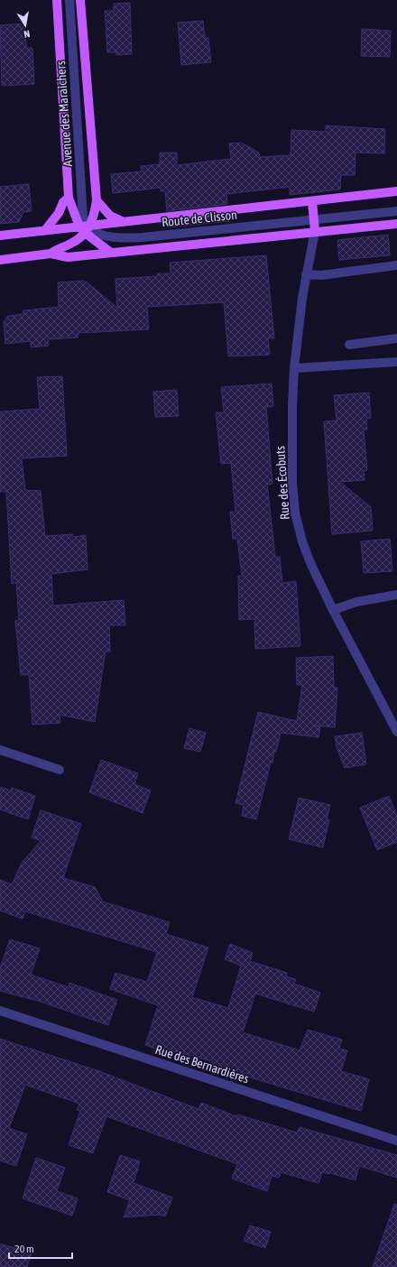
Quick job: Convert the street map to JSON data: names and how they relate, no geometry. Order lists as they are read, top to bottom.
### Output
{
  "streets": {
    "main road": ["Avenue des Maraîchers", "Route de Clisson"],
    "street": ["Rue des Écobuts", "Rue des Bernardières"]
  },
  "crossings": [
    ["Avenue des Maraîchers", "Route de Clisson"],
    ["Route de Clisson", "Rue des Écobuts"]
  ],
  "scale_bar": "20 m",
  "north": "bottom"
}
